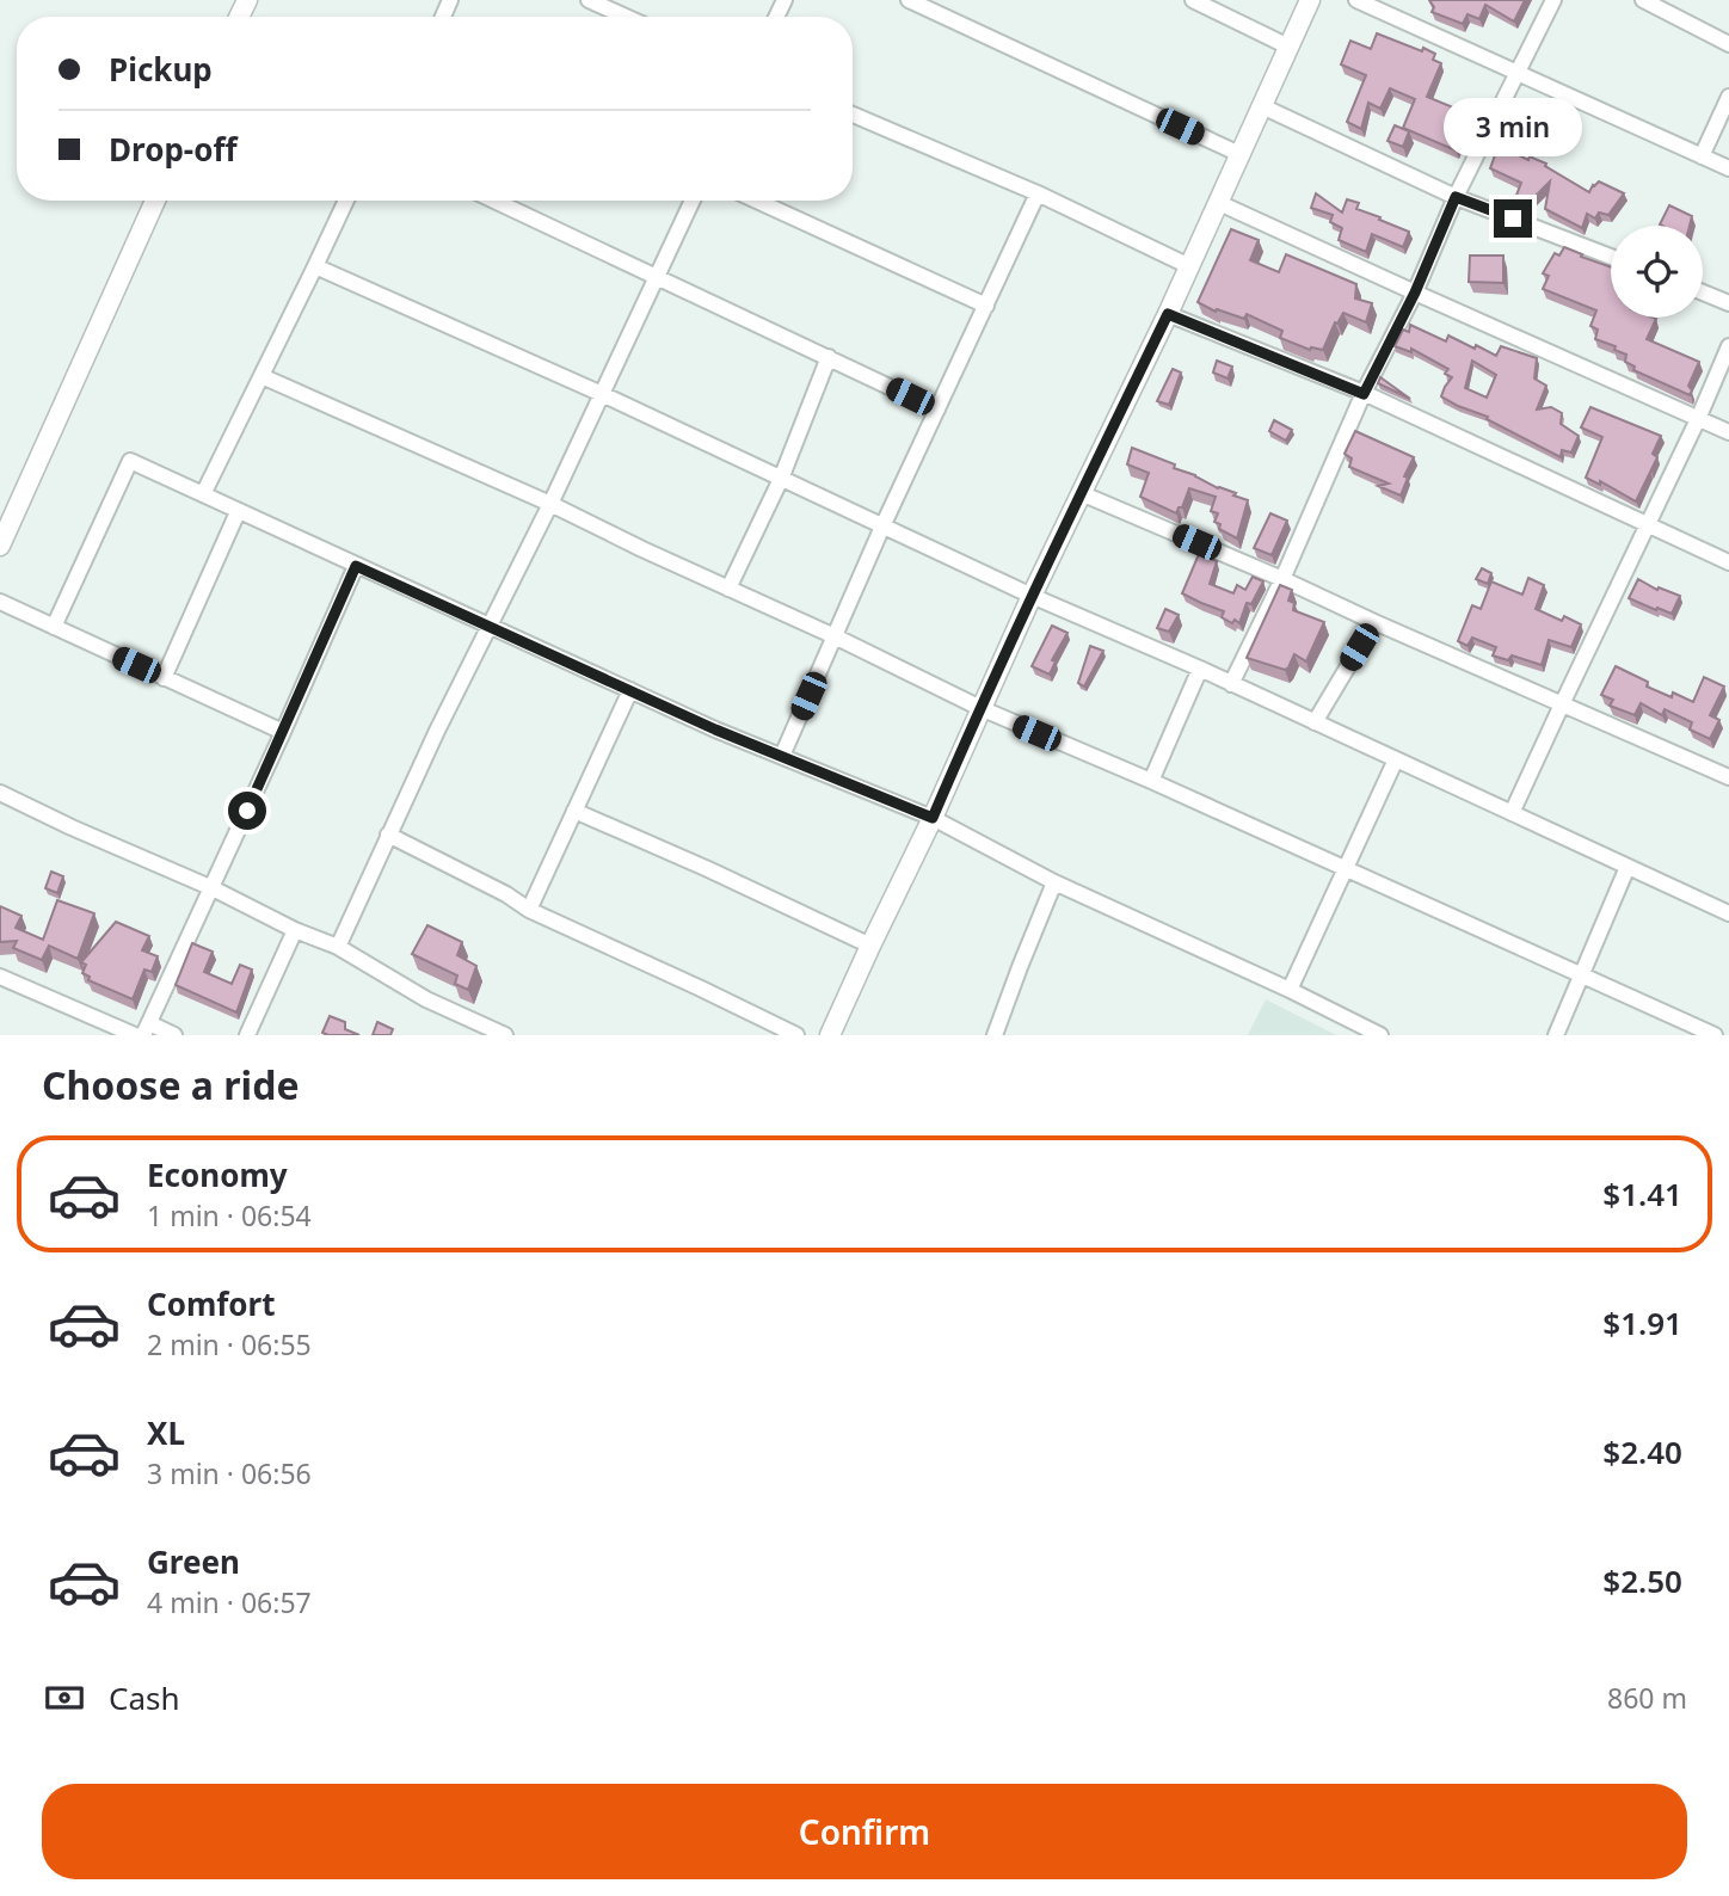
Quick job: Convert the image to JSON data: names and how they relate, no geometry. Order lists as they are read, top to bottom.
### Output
{
  "page": {
    "banner": ["Pickup", "Drop-off"],
    "bubble": "3 min",
    "heading": "Choose a ride",
    "list": [
      {
        "name": "Economy",
        "note": "1 min · 06:54",
        "value": "$1.41"
      },
      {
        "name": "Comfort",
        "note": "2 min · 06:55",
        "value": "$1.91"
      },
      {
        "name": "XL",
        "note": "3 min · 06:56",
        "value": "$2.40"
      },
      {
        "name": "Green",
        "note": "4 min · 06:57",
        "value": "$2.50"
      }
    ],
    "pay": ["Cash", "860 m"],
    "buttons": "Confirm"
  }
}
